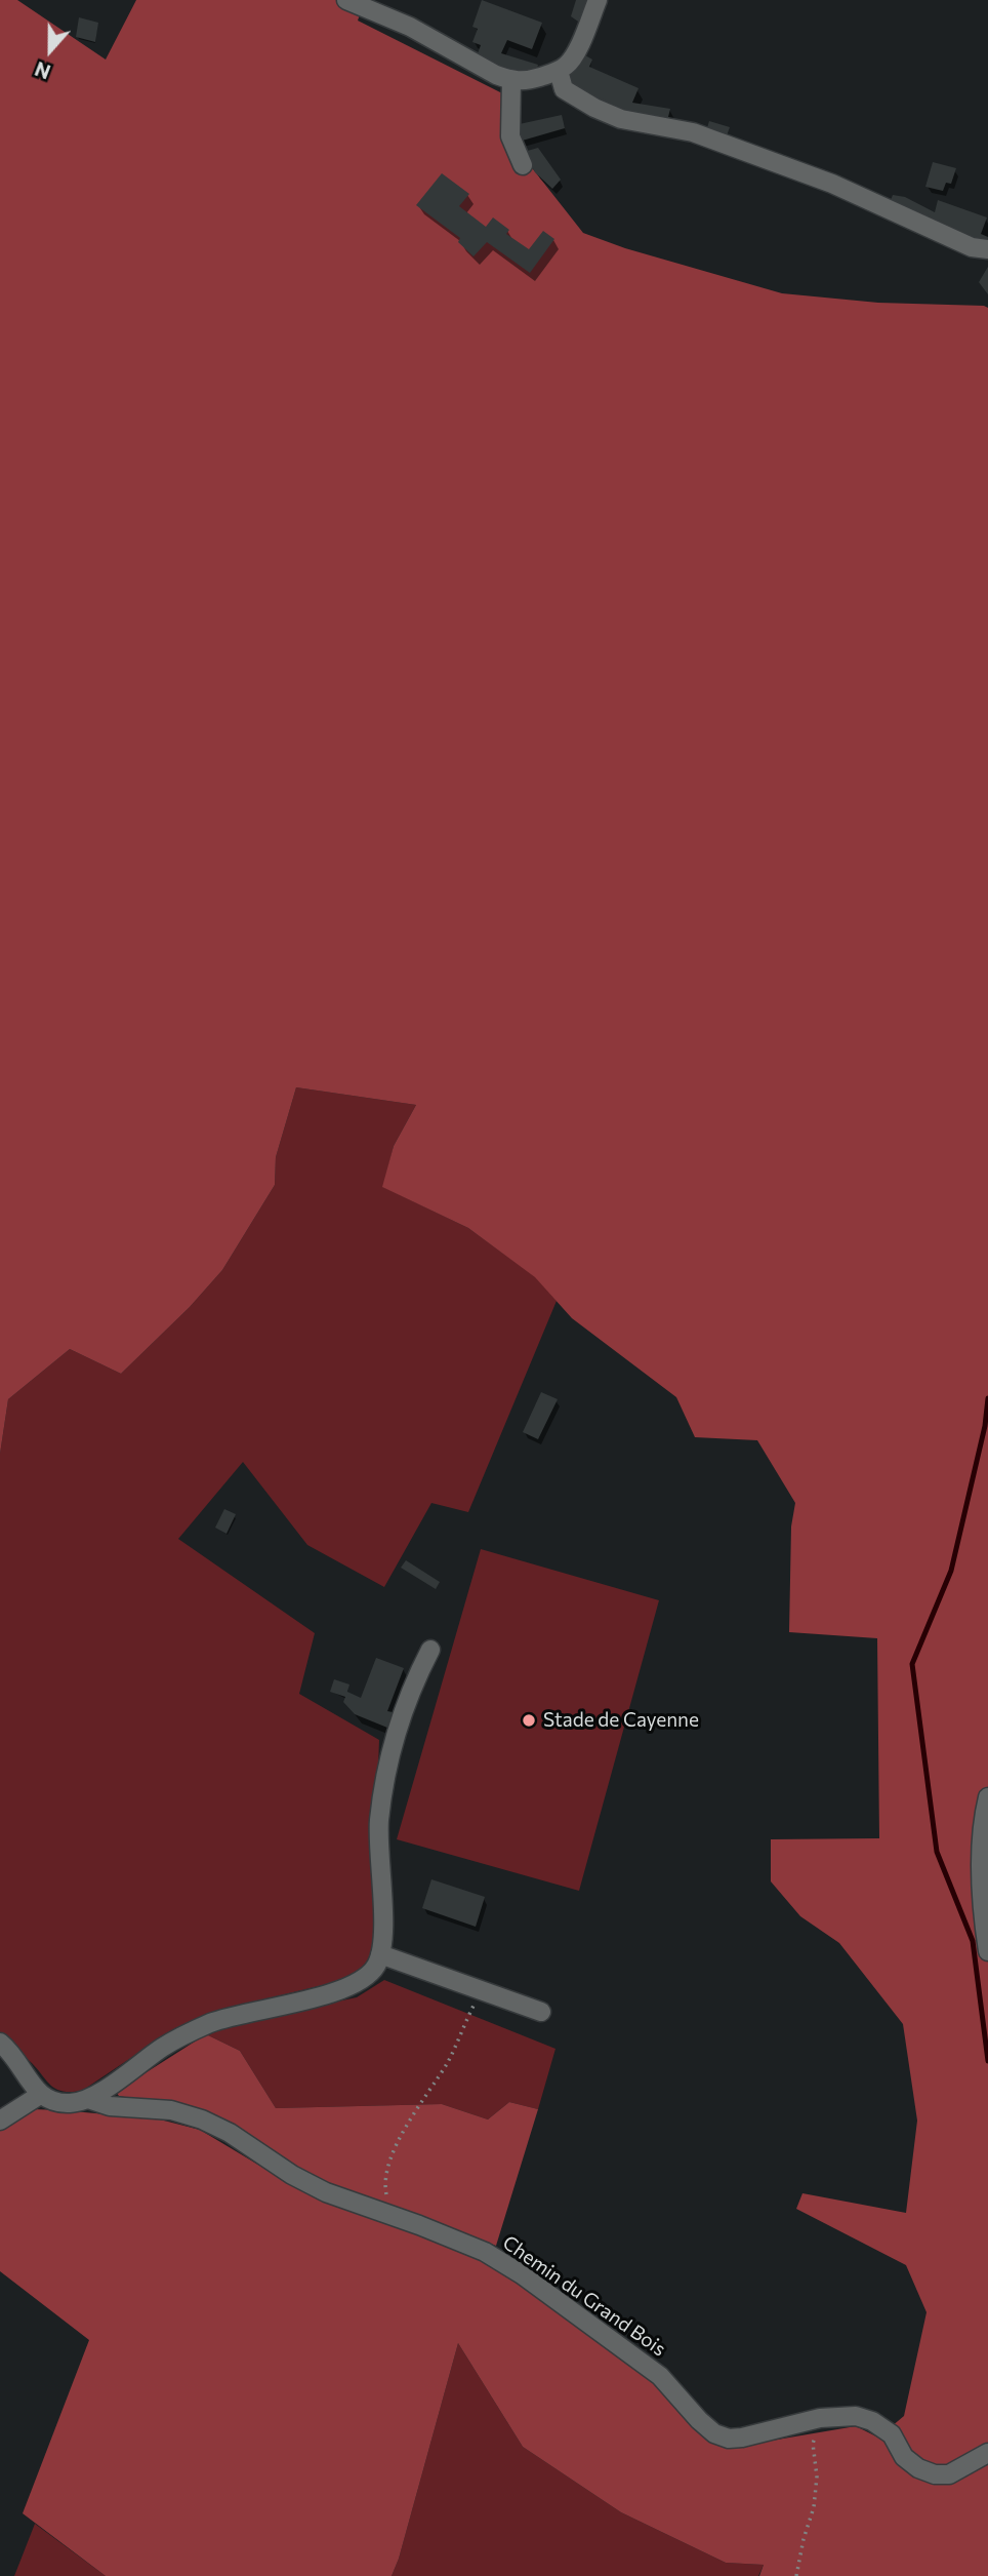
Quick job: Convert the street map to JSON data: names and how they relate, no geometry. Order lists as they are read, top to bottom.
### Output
{
  "streets": {
    "street": ["Chemin du Grand Bois"]
  },
  "places": ["Stade de Cayenne"],
  "north": "bottom"
}
